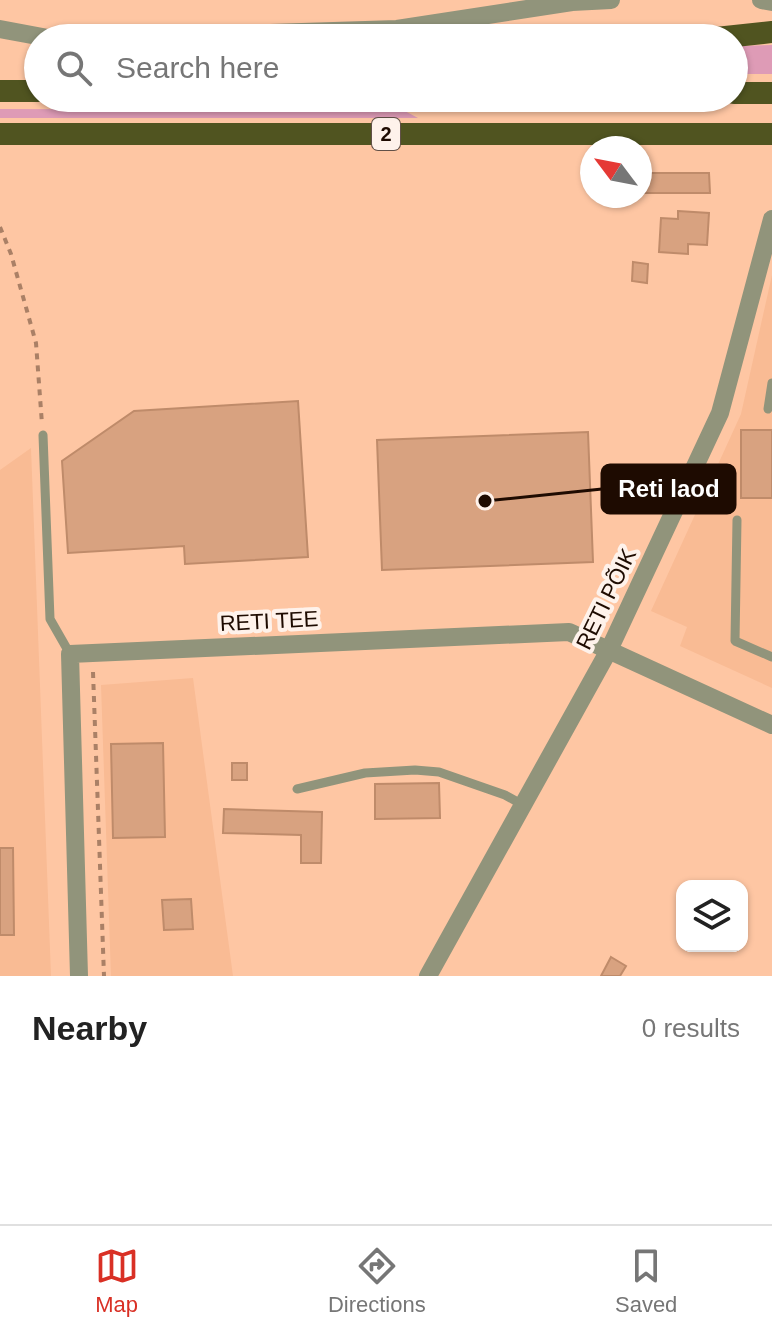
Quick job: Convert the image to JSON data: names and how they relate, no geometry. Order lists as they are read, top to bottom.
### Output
{
  "streets": {
    "highway": ["2"],
    "street": ["RETI PÕIK", "RETI TEE"]
  },
  "crossings": [
    ["RETI PÕIK", "RETI TEE"]
  ],
  "places": ["Reti laod"],
  "north": "top left",
  "page": {
    "search": "Search here",
    "heading": ["Nearby", "0 results"],
    "nav": ["Map", "Directions", "Saved"]
  }
}
